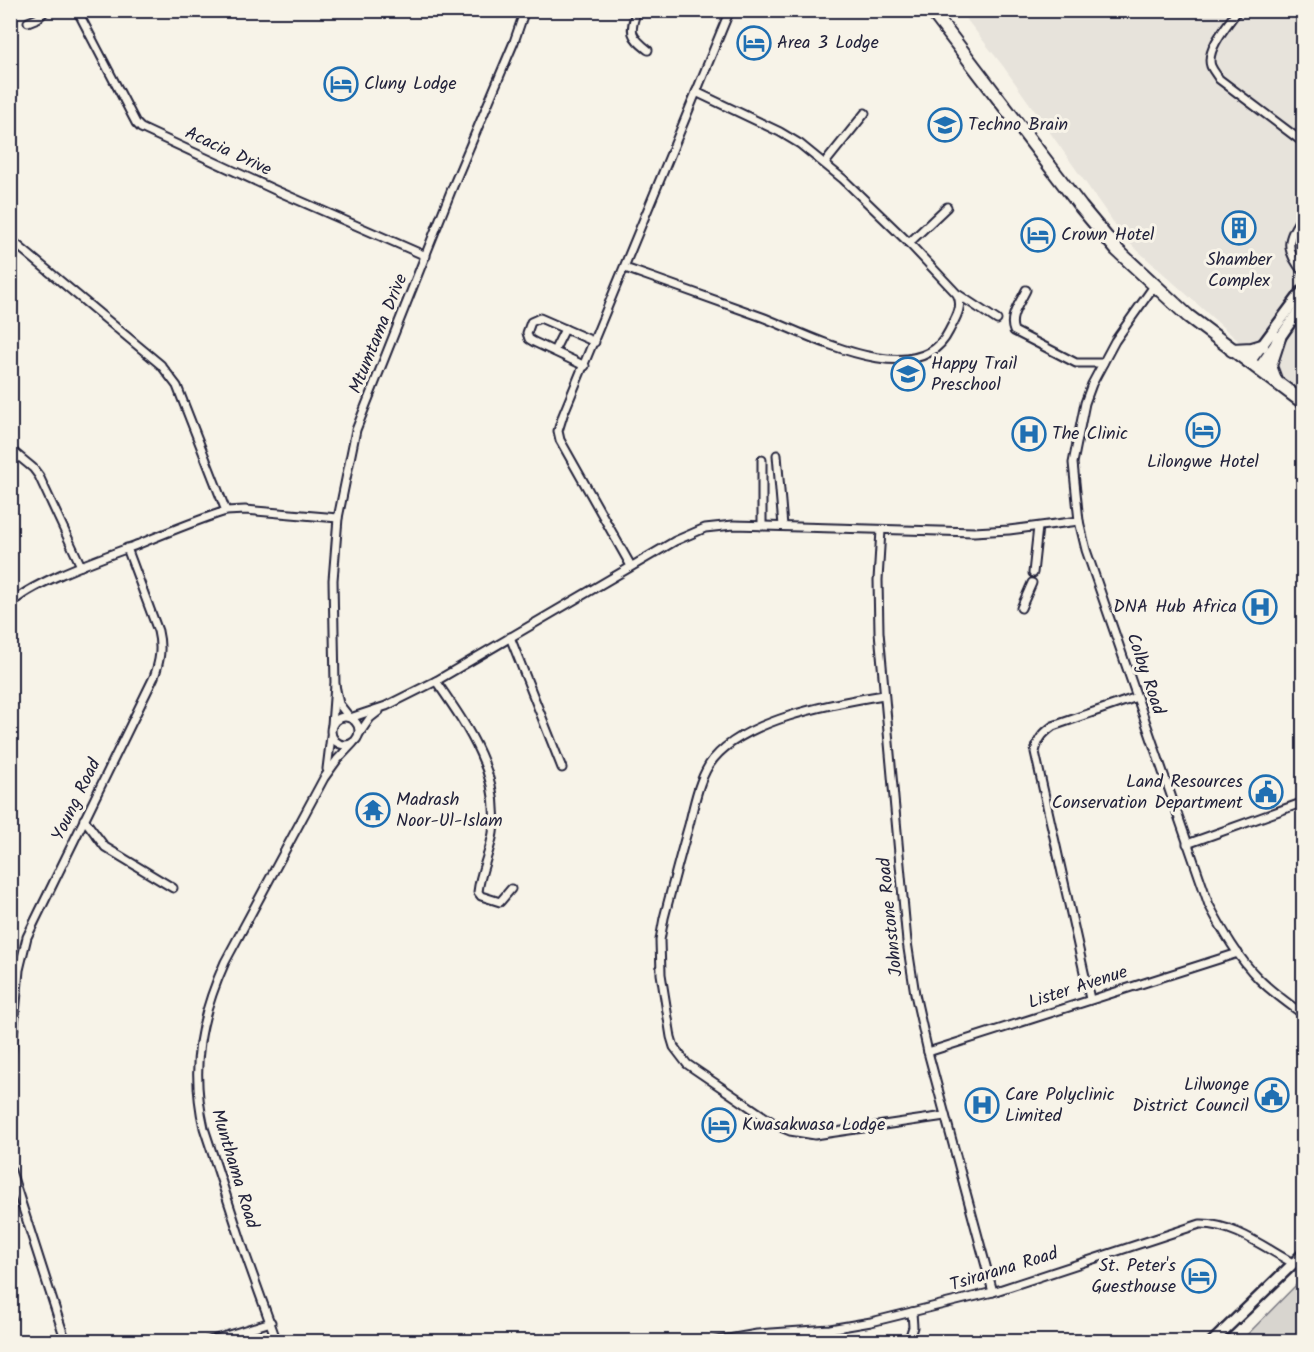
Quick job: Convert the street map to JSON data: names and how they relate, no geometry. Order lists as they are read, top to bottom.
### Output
{
  "streets": {
    "street": [
      "Acacia Drive",
      "Mtumtama Drive",
      "Colby Road",
      "Young Road",
      "Johnstone Road",
      "Lister Avenue",
      "Munthama Road",
      "Tsirarana Road"
    ]
  },
  "crossings": [
    ["Acacia Drive", "Mtumtama Drive"],
    ["Colby Road", "Lister Avenue"],
    ["Johnstone Road", "Lister Avenue"],
    ["Johnstone Road", "Tsirarana Road"]
  ],
  "places": {
    "hotel": [
      "Area 3 Lodge",
      "Cluny Lodge",
      "Crown Hotel",
      "Lilongwe Hotel",
      "Kwasakwasa Lodge",
      "St. Peter's Guesthouse"
    ],
    "school or university": ["Techno Brain", "Happy Trail Preschool"],
    "building": ["Shamber Complex"],
    "hospital": ["The Clinic", "DNA Hub Africa", "Care Polyclinic Limited"],
    "public building": ["Land Resources Conservation Department", "Lilwonge District Council"],
    "temple": ["Madrash Noor-Ul-Islam"]
  }
}
